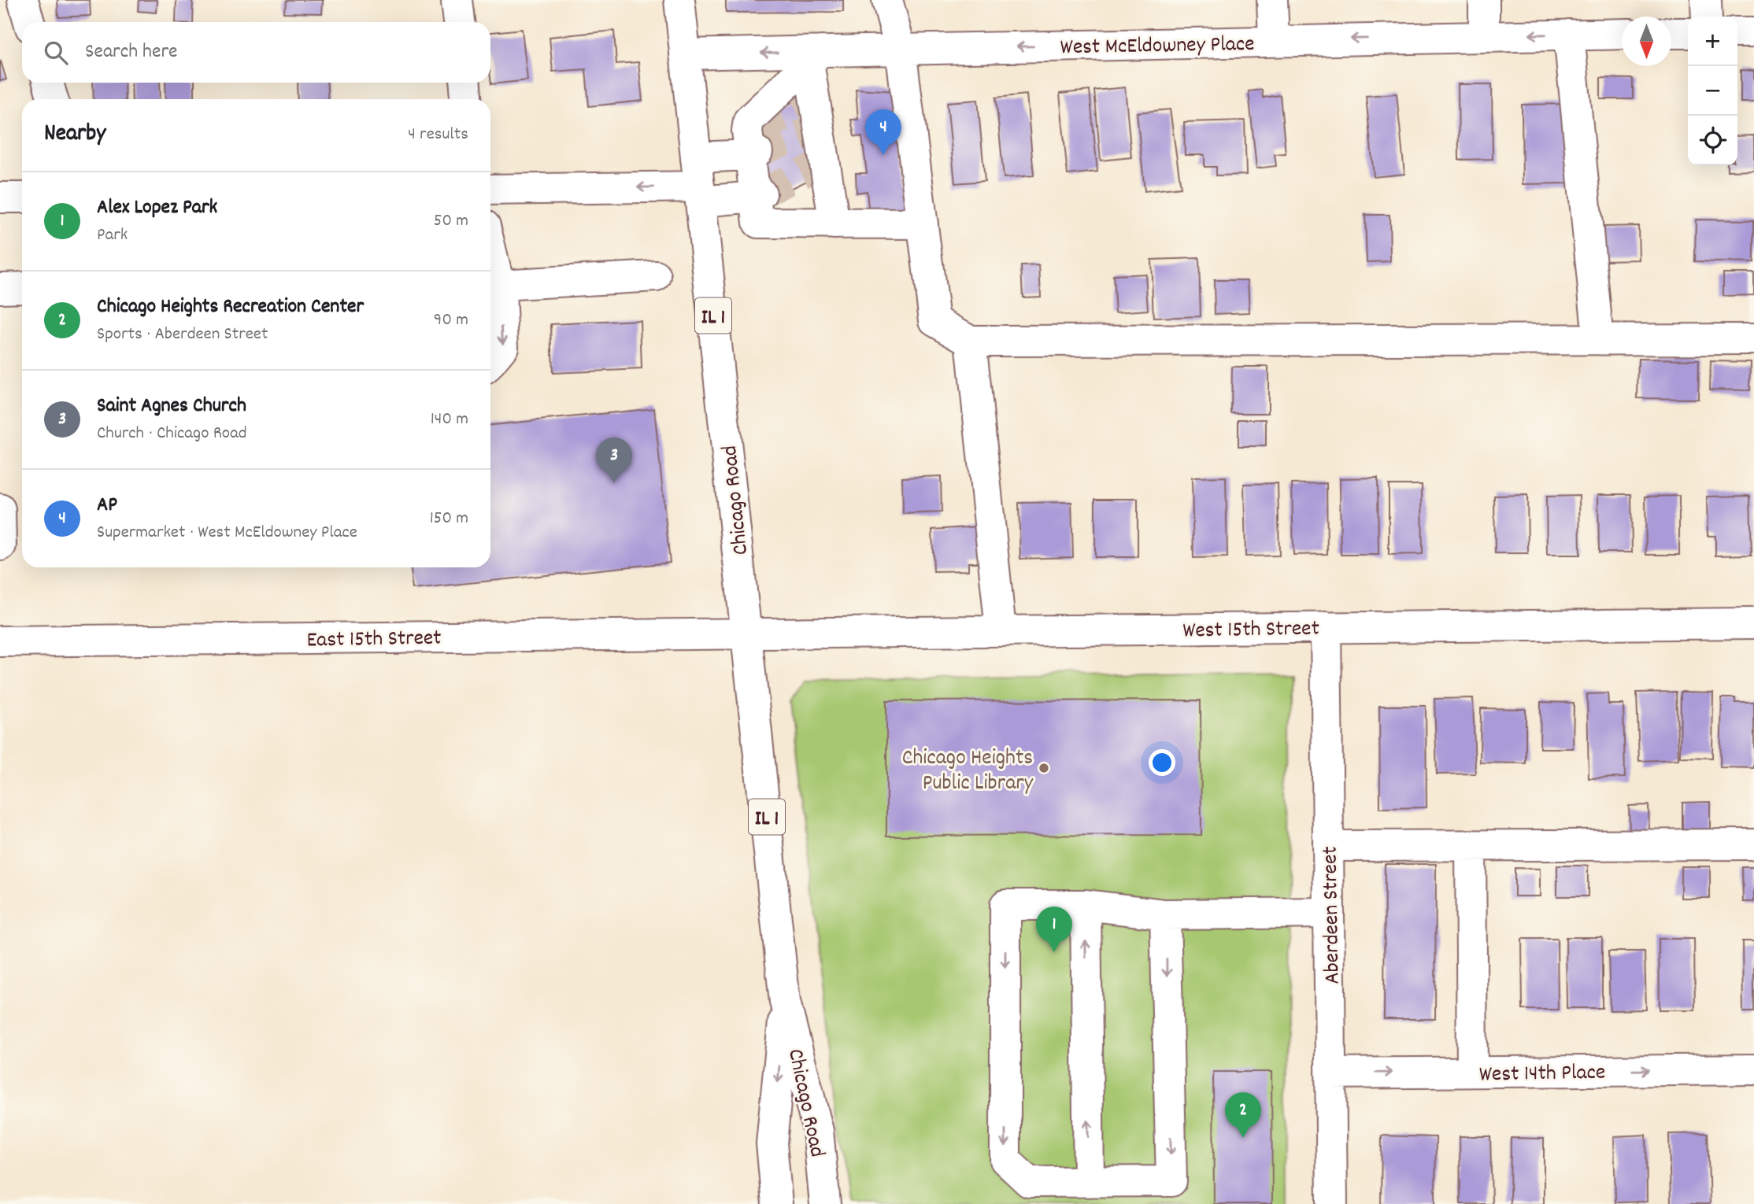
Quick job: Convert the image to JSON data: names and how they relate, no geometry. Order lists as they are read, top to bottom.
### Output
{
  "streets": {
    "street": [
      "West McEldowney Place",
      "IL 1",
      "Chicago Road",
      "West 15th Street",
      "East 15th Street",
      "Aberdeen Street",
      "West 14th Place"
    ]
  },
  "crossings": [
    ["West McEldowney Place", "Chicago Road"],
    ["Chicago Road", "West 15th Street"],
    ["Chicago Road", "East 15th Street"],
    ["West 15th Street", "East 15th Street"],
    ["West 15th Street", "Aberdeen Street"],
    ["Aberdeen Street", "West 14th Place"]
  ],
  "one_way": ["West McEldowney Place"],
  "places": ["Chicago Heights Public Library"],
  "north": "bottom",
  "page": {
    "map_buttons": ["+", "−"],
    "search": "Search here",
    "heading": ["Nearby", "4 results"],
    "pins": [
      "4",
      "3",
      "1",
      "2"
    ],
    "list": [
      {
        "mark": "1",
        "name": "Alex Lopez Park",
        "note": "Park",
        "value": "50 m"
      },
      {
        "mark": "2",
        "name": "Chicago Heights Recreation Center",
        "note": "Sports · Aberdeen Street",
        "value": "90 m"
      },
      {
        "mark": "3",
        "name": "Saint Agnes Church",
        "note": "Church · Chicago Road",
        "value": "140 m"
      },
      {
        "mark": "4",
        "name": "AP",
        "note": "Supermarket · West McEldowney Place",
        "value": "150 m"
      }
    ]
  }
}
